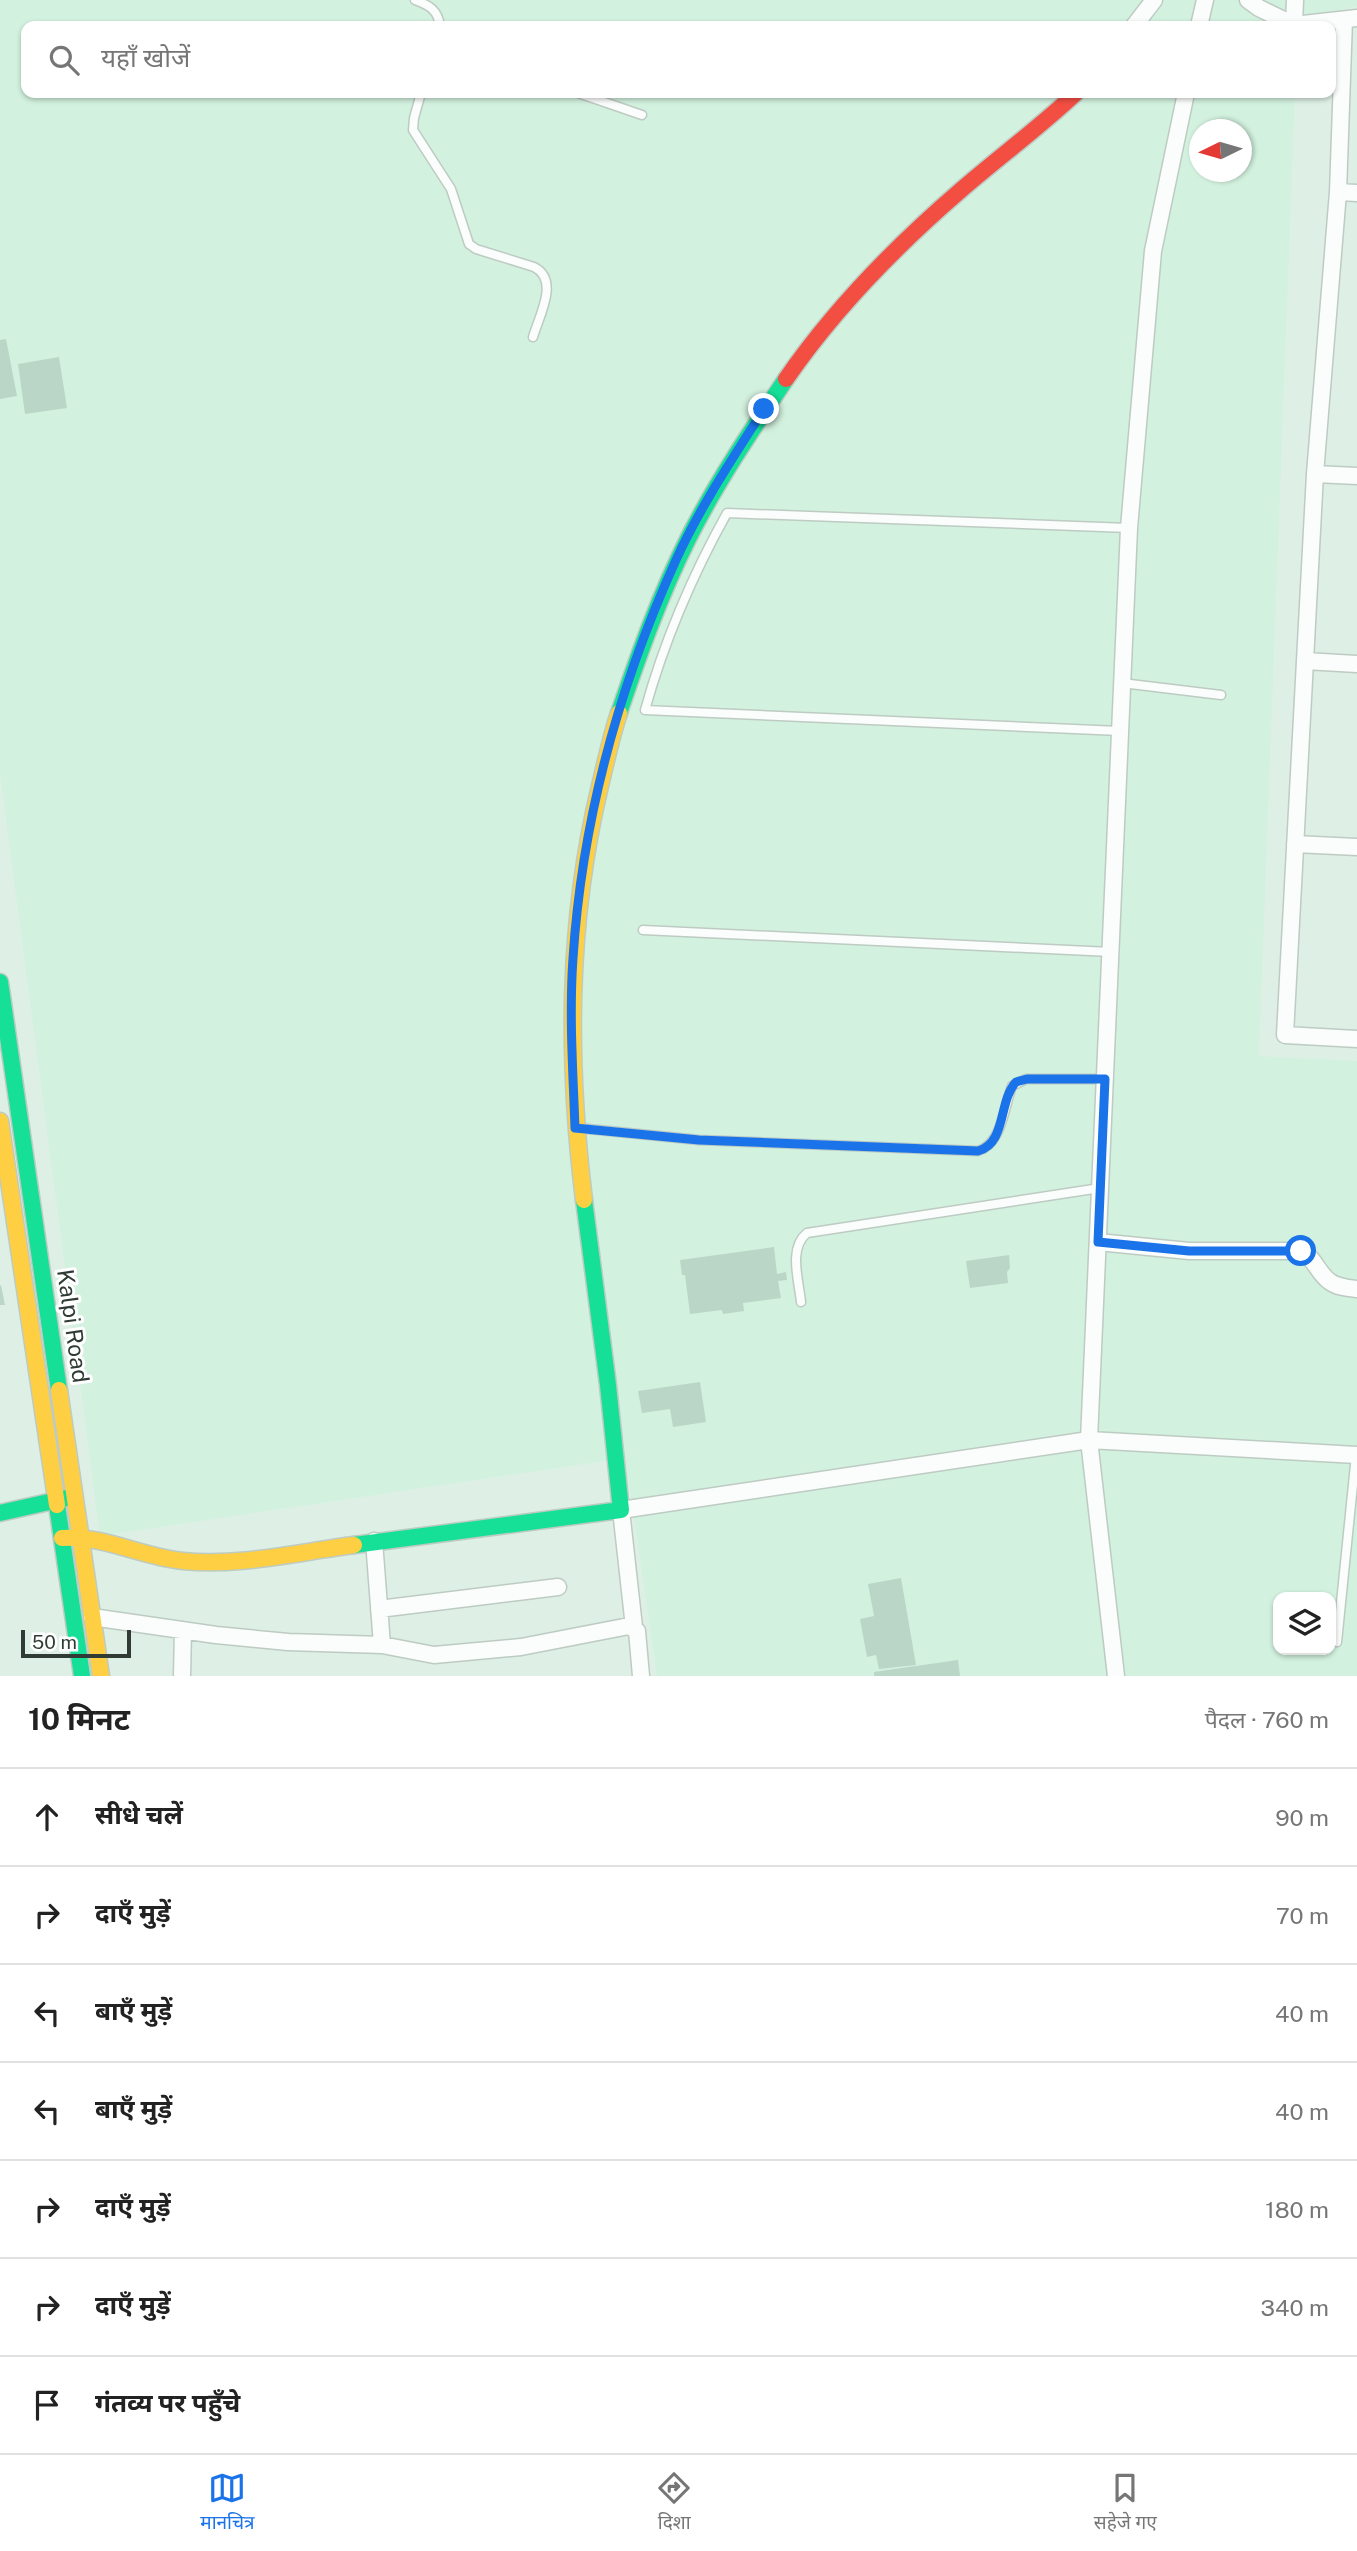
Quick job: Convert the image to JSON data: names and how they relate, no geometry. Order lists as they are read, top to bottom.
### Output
{
  "streets": {
    "street": ["Kalpi Road"]
  },
  "scale_bar": "50 m",
  "north": "left",
  "page": {
    "search": "यहाँ खोजें",
    "scale": "50 m",
    "heading": ["10 मिनट", "पैदल · 760 m"],
    "list": [
      ["सीधे चलें", "90 m"],
      ["दाएँ मुड़ें", "70 m"],
      ["बाएँ मुड़ें", "40 m"],
      ["बाएँ मुड़ें", "40 m"],
      ["दाएँ मुड़ें", "180 m"],
      ["दाएँ मुड़ें", "340 m"],
      "गंतव्य पर पहुँचे"
    ],
    "nav": ["मानचित्र", "दिशा", "सहेजे गए"]
  }
}
